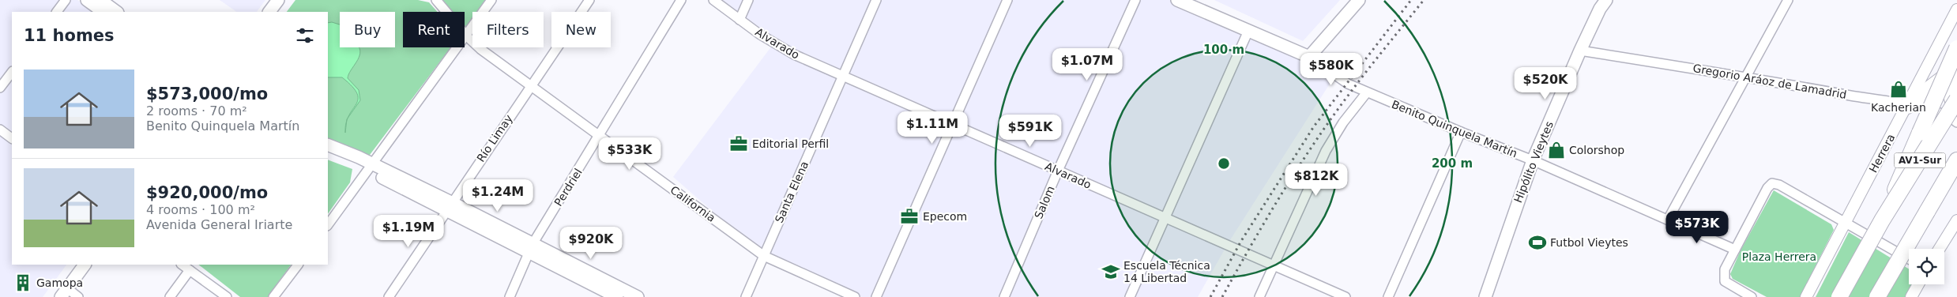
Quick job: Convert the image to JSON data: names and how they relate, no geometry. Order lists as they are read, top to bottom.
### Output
{
  "streets": {
    "highway": ["AV1-Sur"],
    "main road": ["Hipólito Vieytes"],
    "street": [
      "Alvarado",
      "Gregorio Aráoz de Lamadrid",
      "Benito Quinquela Martín",
      "Río Limay",
      "Herrera",
      "Perdriel",
      "Santa Elena",
      "Salom",
      "California"
    ]
  },
  "crossings": [
    ["Alvarado", "Santa Elena"],
    ["Alvarado", "Salom"],
    ["Gregorio Aráoz de Lamadrid", "Herrera"],
    ["Gregorio Aráoz de Lamadrid", "Hipólito Vieytes"],
    ["Benito Quinquela Martín", "Hipólito Vieytes"],
    ["Río Limay", "California"],
    ["Perdriel", "California"],
    ["Santa Elena", "California"]
  ],
  "parks": ["Plaza Herrera"],
  "places": {
    "shop": ["Kacherian", "Colorshop"],
    "office": ["Editorial Perfil", "Epecom"],
    "sports": ["Futbol Vieytes"],
    "school or university": ["Escuela Técnica 14 Libertad"],
    "building": ["Gamopa"]
  },
  "page": {
    "chip": [
      "Buy",
      "Rent",
      "Filters",
      "New"
    ],
    "heading": "11 homes",
    "price": [
      "$1.07M",
      "$580K",
      "$520K",
      "$1.11M",
      "$591K",
      "$533K",
      "$812K",
      "$1.24M",
      "$573K",
      "$1.19M",
      "$920K"
    ],
    "list": [
      {
        "name": "$573,000/mo",
        "note": "2 rooms · 70 m² · Benito Quinquela Martín"
      },
      {
        "name": "$920,000/mo",
        "note": "4 rooms · 100 m² · Avenida General Iriarte"
      }
    ]
  },
  "rings": ["100 m", "200 m"]
}
